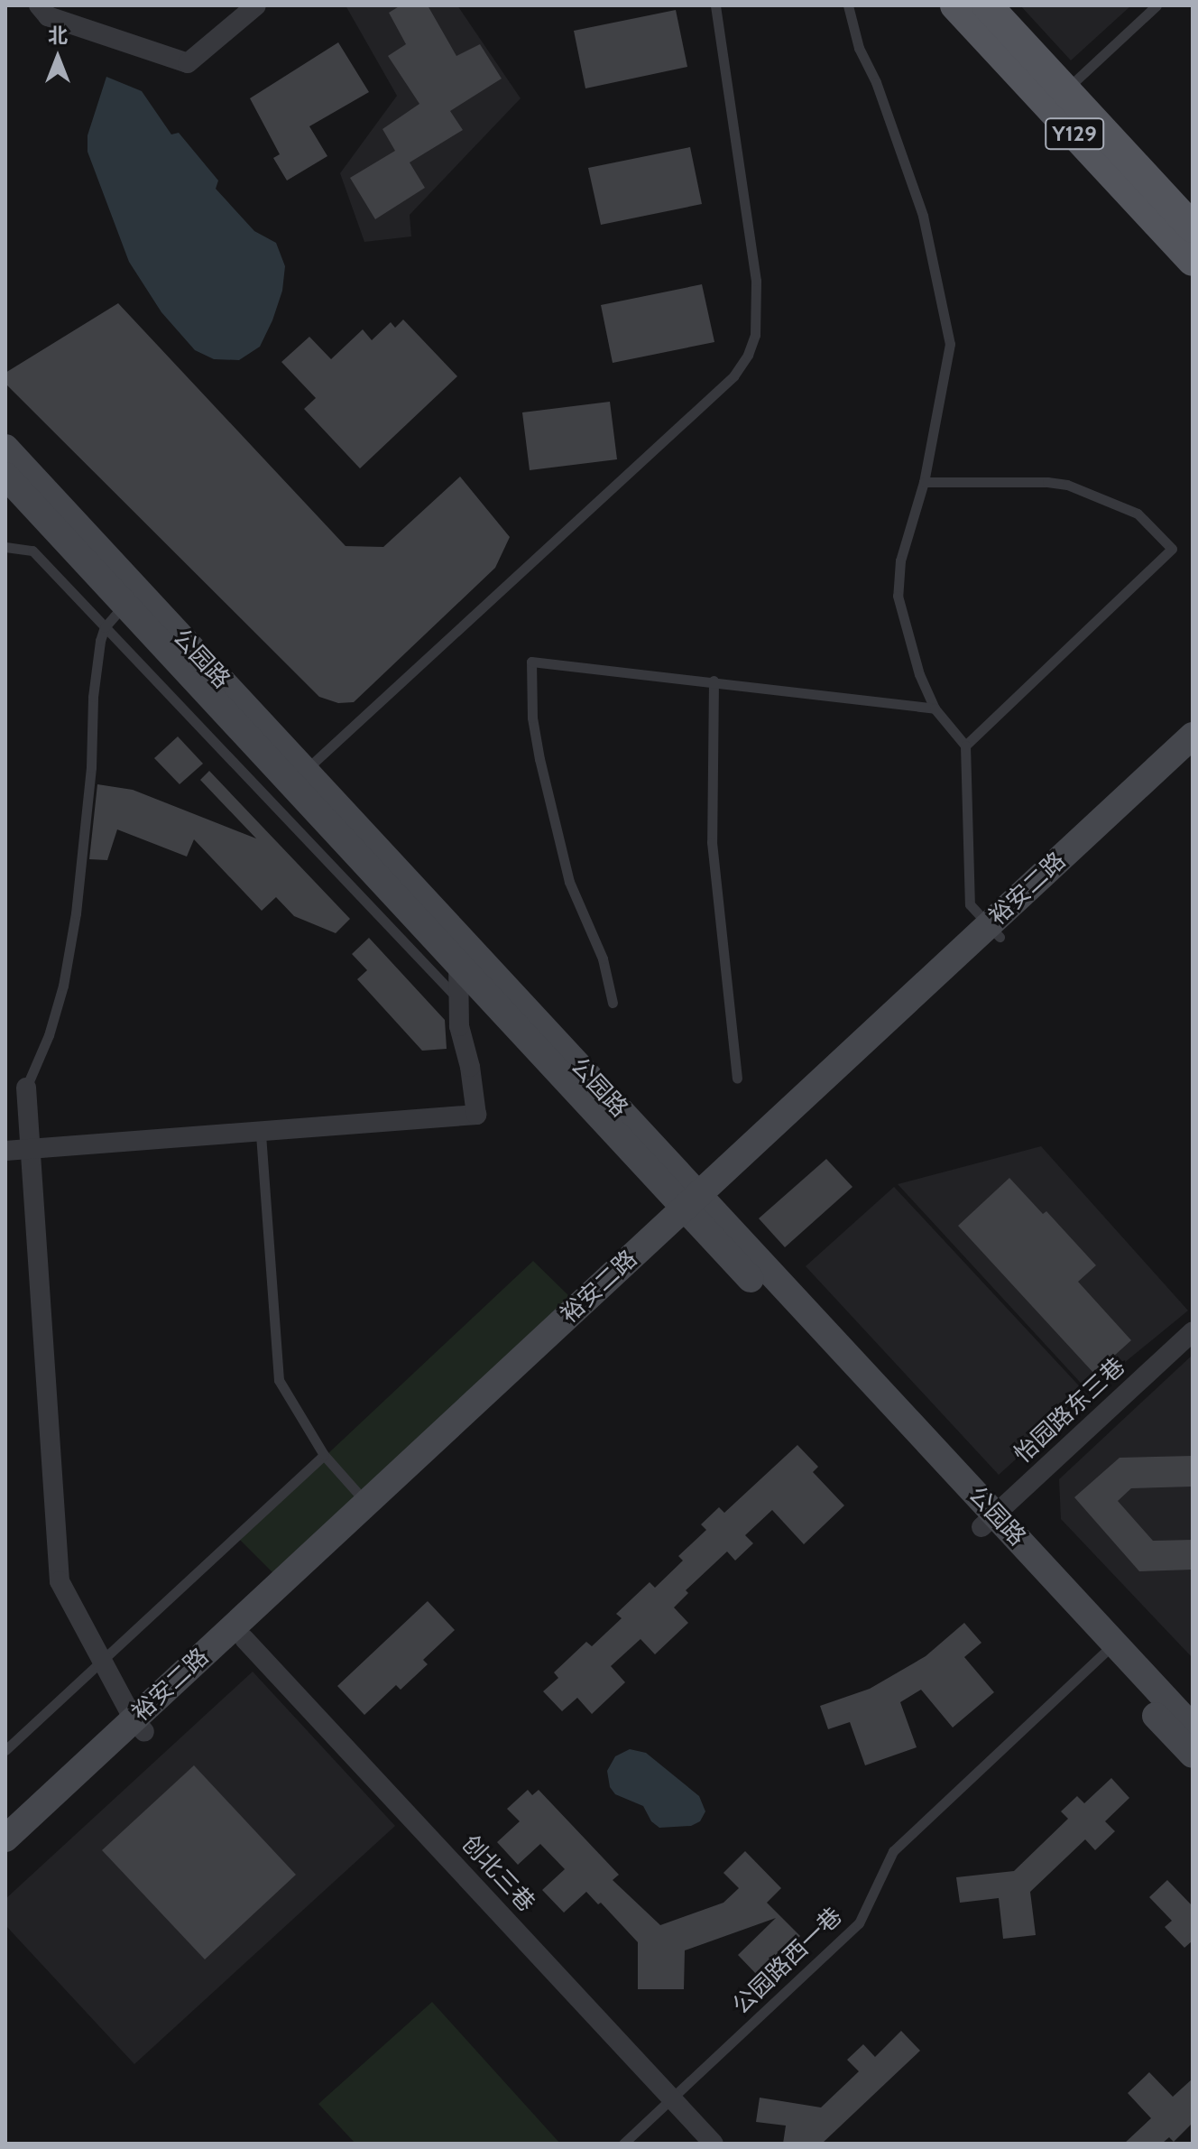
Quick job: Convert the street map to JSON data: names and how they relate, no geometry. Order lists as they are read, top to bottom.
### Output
{
  "streets": {
    "main road": ["Y129", "公园路", "裕安二路"],
    "street": ["怡园路东三巷", "创北三巷"],
    "lane": ["公园路西一巷"]
  },
  "crossings": [
    ["公园路", "裕安二路"],
    ["公园路", "怡园路东三巷"],
    ["公园路", "公园路西一巷"],
    ["裕安二路", "创北三巷"],
    ["创北三巷", "公园路西一巷"]
  ],
  "north": "top"
}
